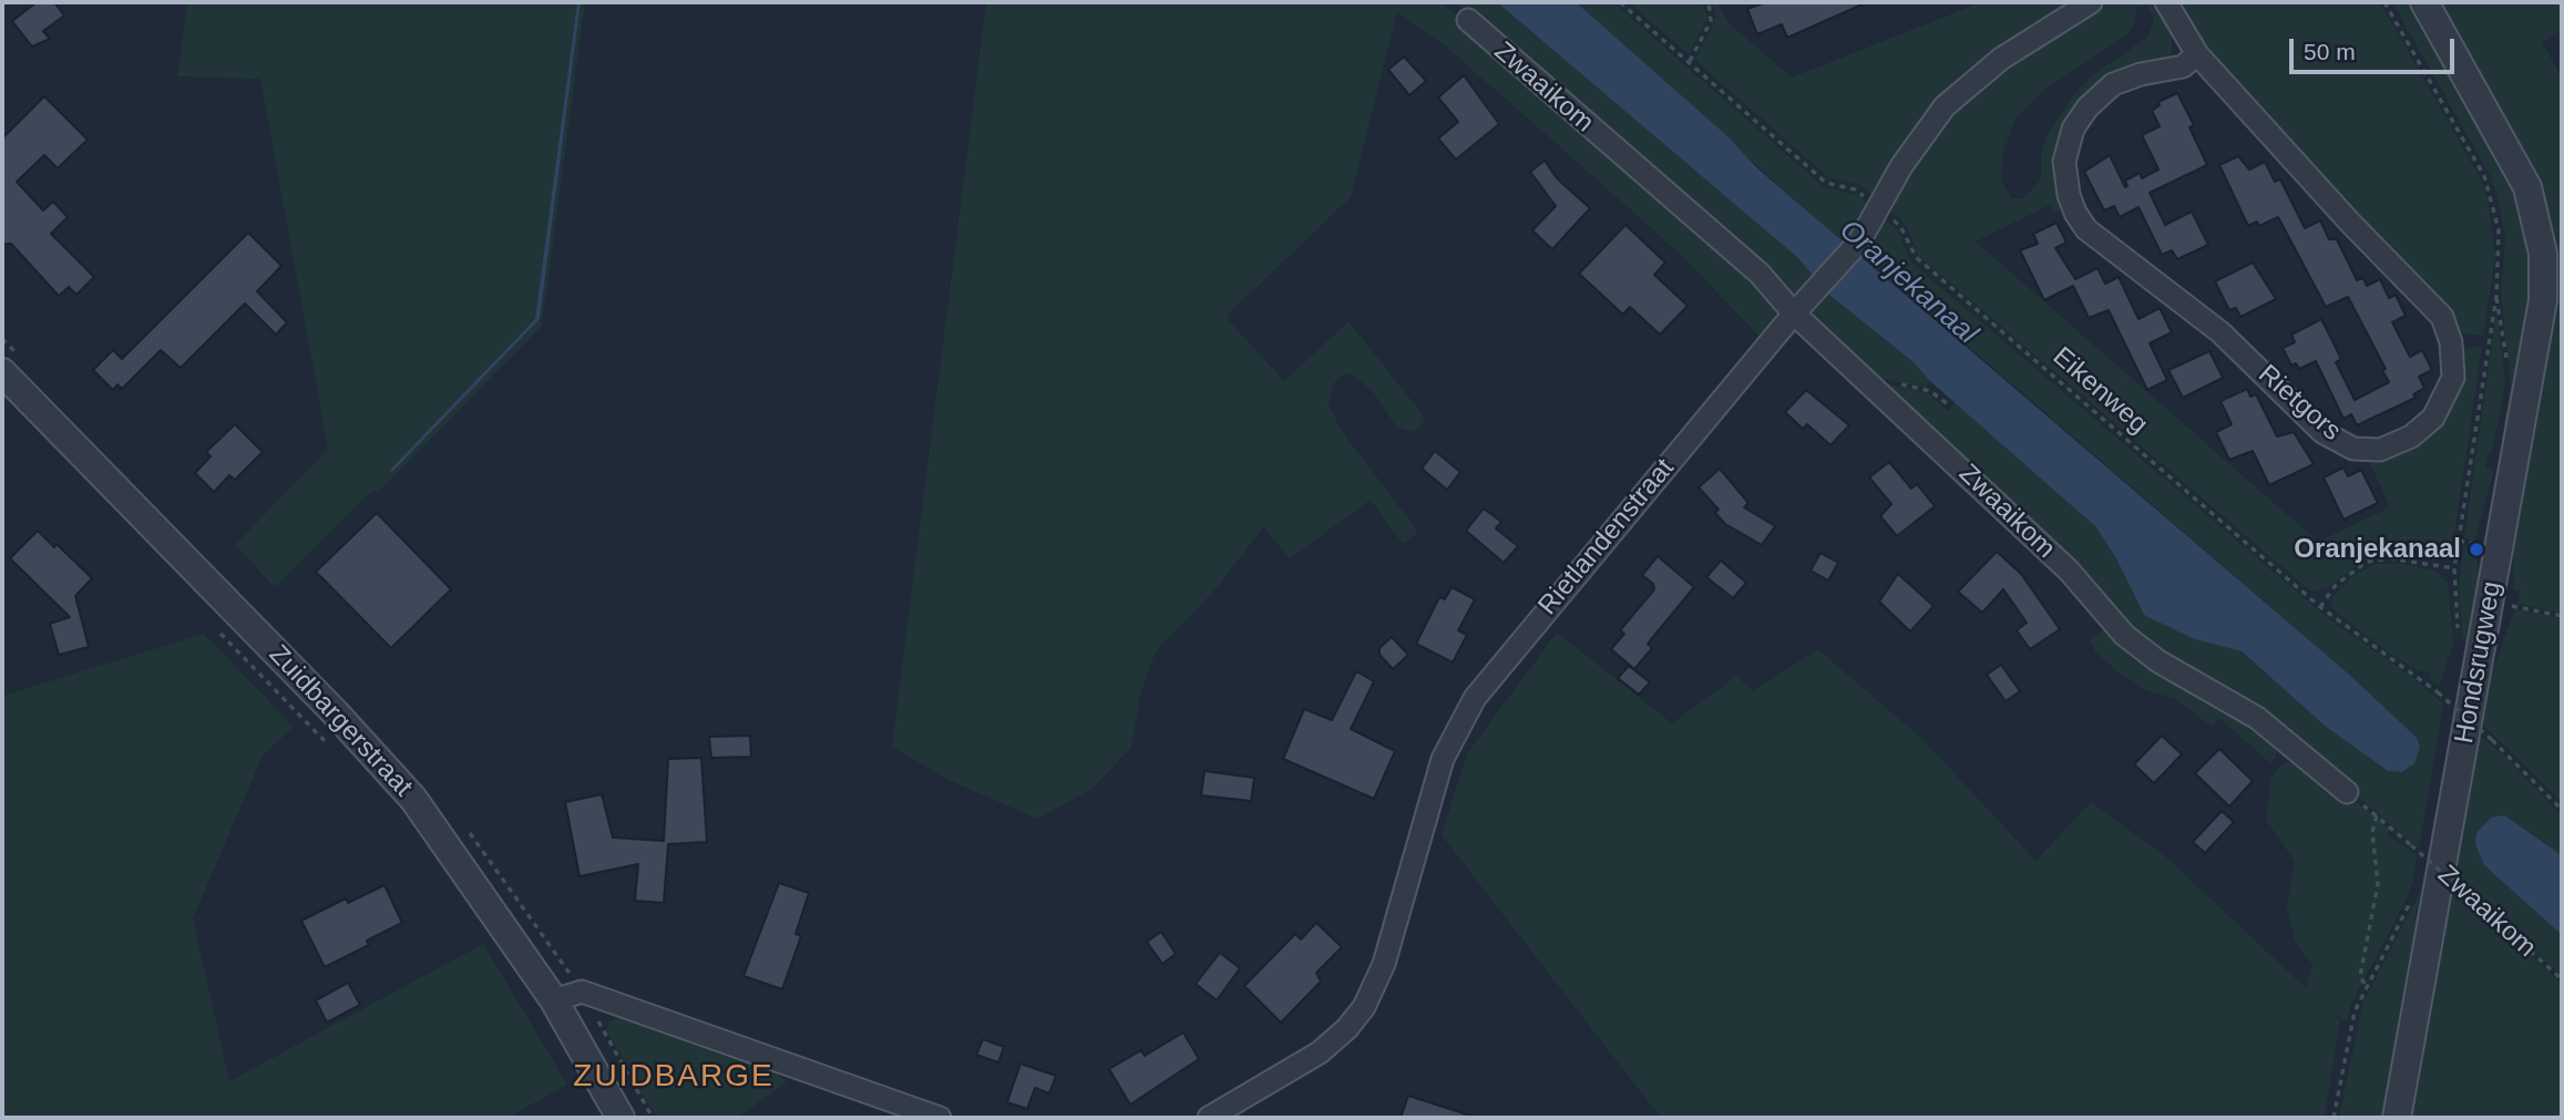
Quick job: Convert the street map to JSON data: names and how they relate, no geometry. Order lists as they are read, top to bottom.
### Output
{
  "streets": {
    "street": [
      "Zwaaikom",
      "Rietgors",
      "Rietlandenstraat",
      "Hondsrugweg",
      "Zuidbargerstraat"
    ],
    "path": ["Eikenweg"]
  },
  "crossings": [
    ["Zwaaikom", "Rietlandenstraat"],
    ["Eikenweg", "Rietlandenstraat"],
    ["Eikenweg", "Hondsrugweg"]
  ],
  "districts": ["ZUIDBARGE"],
  "water": ["Oranjekanaal"],
  "places": ["Oranjekanaal"],
  "scale_bar": "50 m"
}
